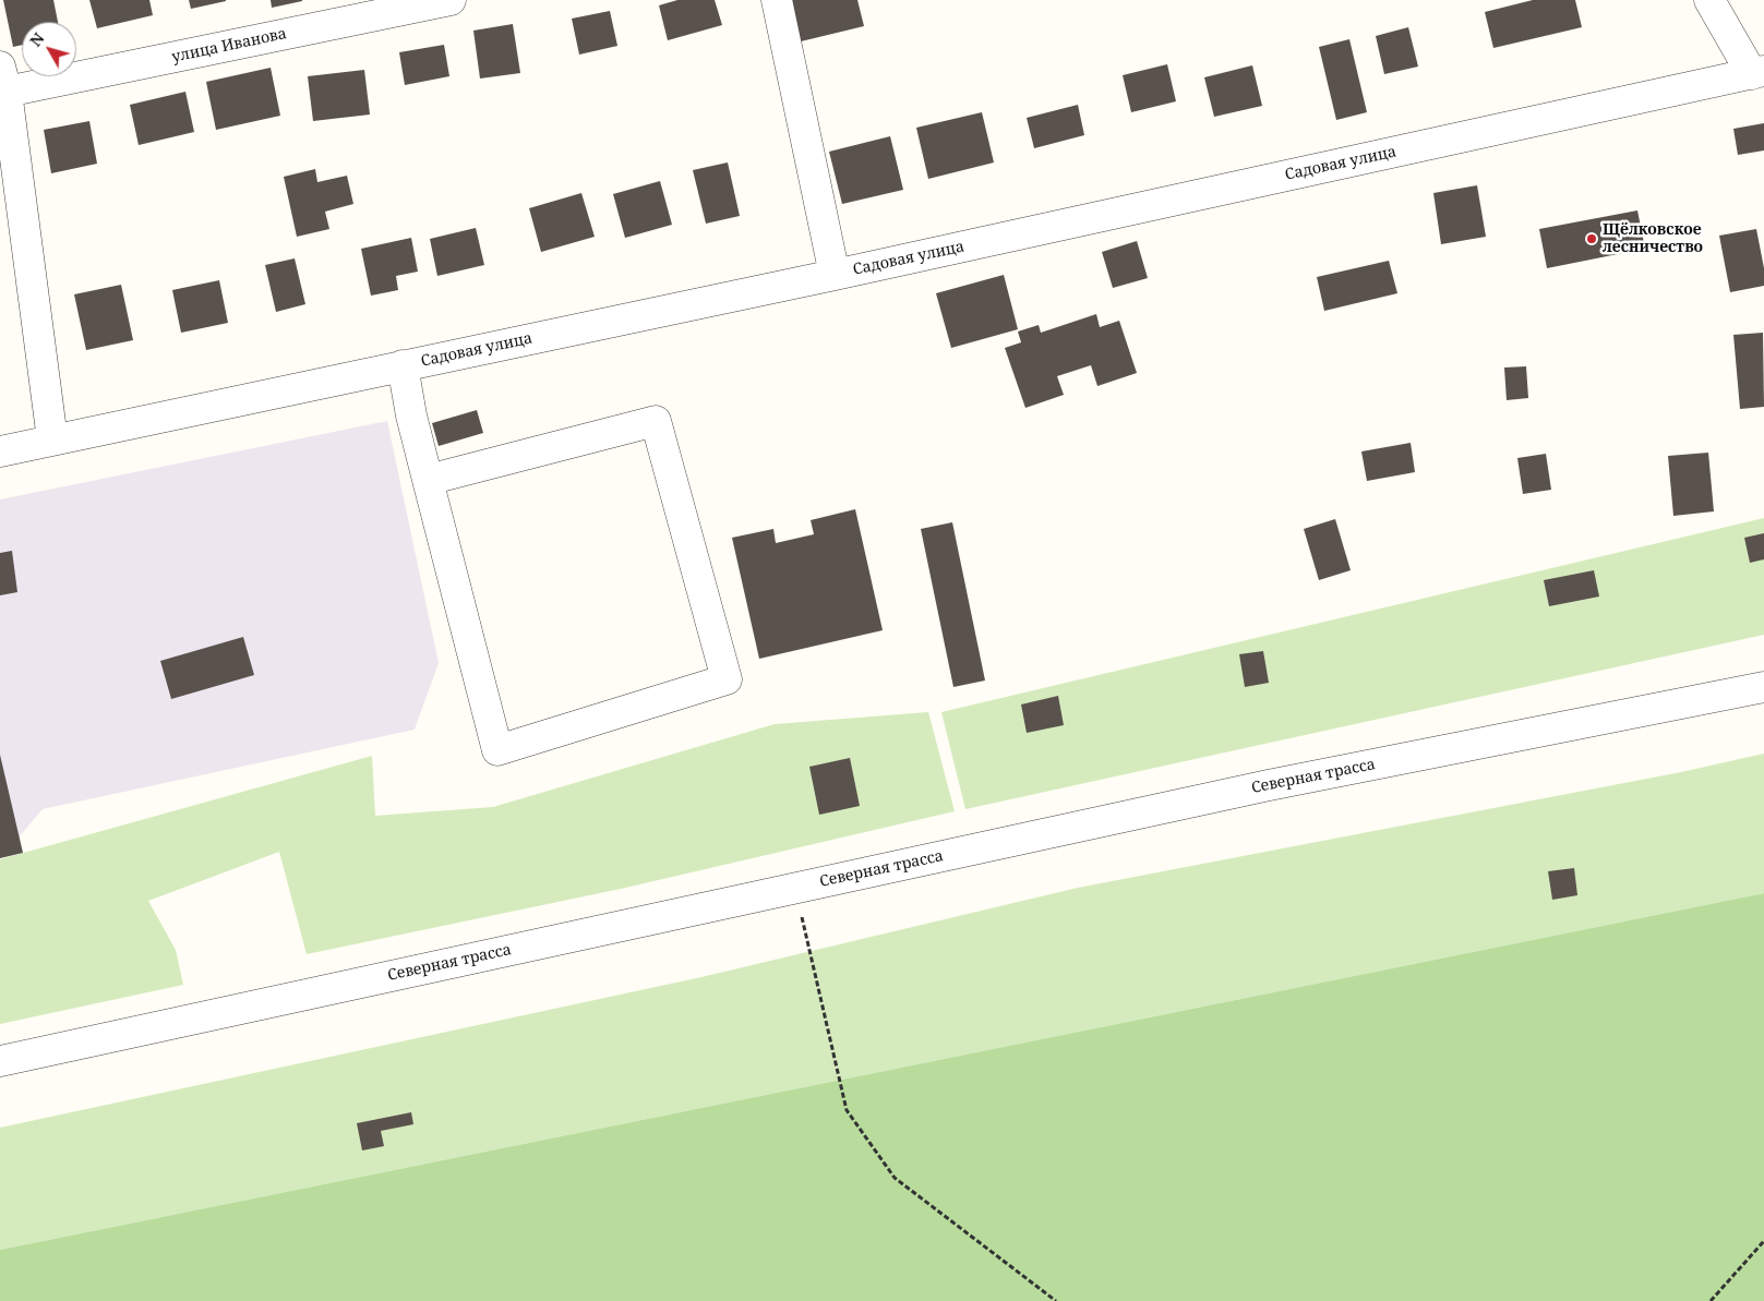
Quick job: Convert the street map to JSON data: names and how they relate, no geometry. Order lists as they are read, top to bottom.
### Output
{
  "streets": {
    "street": ["улица Иванова", "Садовая улица", "Северная трасса"]
  },
  "places": ["Щёлковское лесничество"],
  "north": "top left"
}
